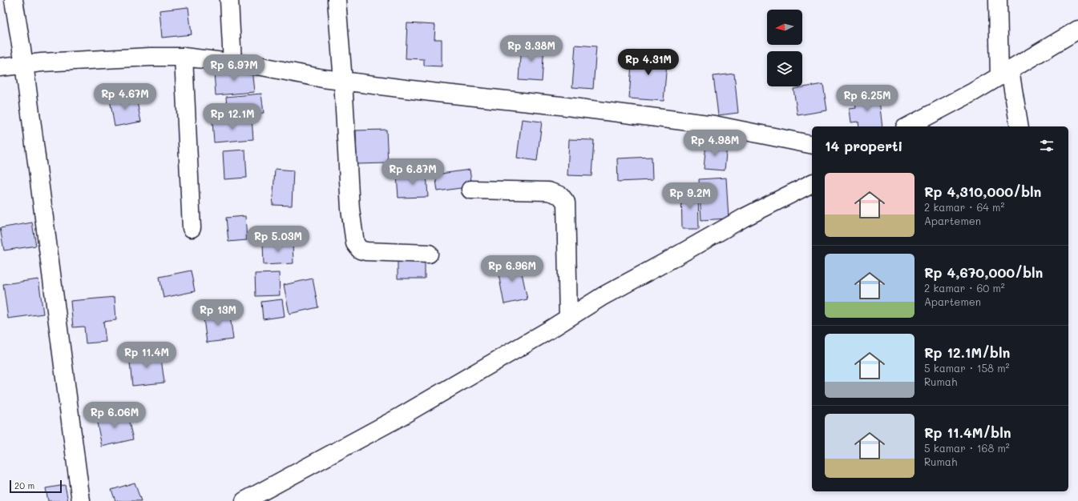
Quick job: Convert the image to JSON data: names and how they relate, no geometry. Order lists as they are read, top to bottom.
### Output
{
  "scale_bar": "20 m",
  "north": "left",
  "page": {
    "price": [
      "Rp 3.38M",
      "Rp 4.31M",
      "Rp 6.97M",
      "Rp 4.67M",
      "Rp 6.25M",
      "Rp 12.1M",
      "Rp 4.98M",
      "Rp 6.87M",
      "Rp 9.2M",
      "Rp 5.03M",
      "Rp 6.96M",
      "Rp 13M",
      "Rp 11.4M",
      "Rp 6.06M"
    ],
    "heading": "14 properti",
    "list": [
      {
        "name": "Rp 4,310,000/bln",
        "note": "2 kamar · 64 m² · Apartemen"
      },
      {
        "name": "Rp 4,670,000/bln",
        "note": "2 kamar · 60 m² · Apartemen"
      },
      {
        "name": "Rp 12.1M/bln",
        "note": "5 kamar · 158 m² · Rumah"
      },
      {
        "name": "Rp 11.4M/bln",
        "note": "5 kamar · 168 m² · Rumah"
      }
    ],
    "scale": "20 m"
  }
}
